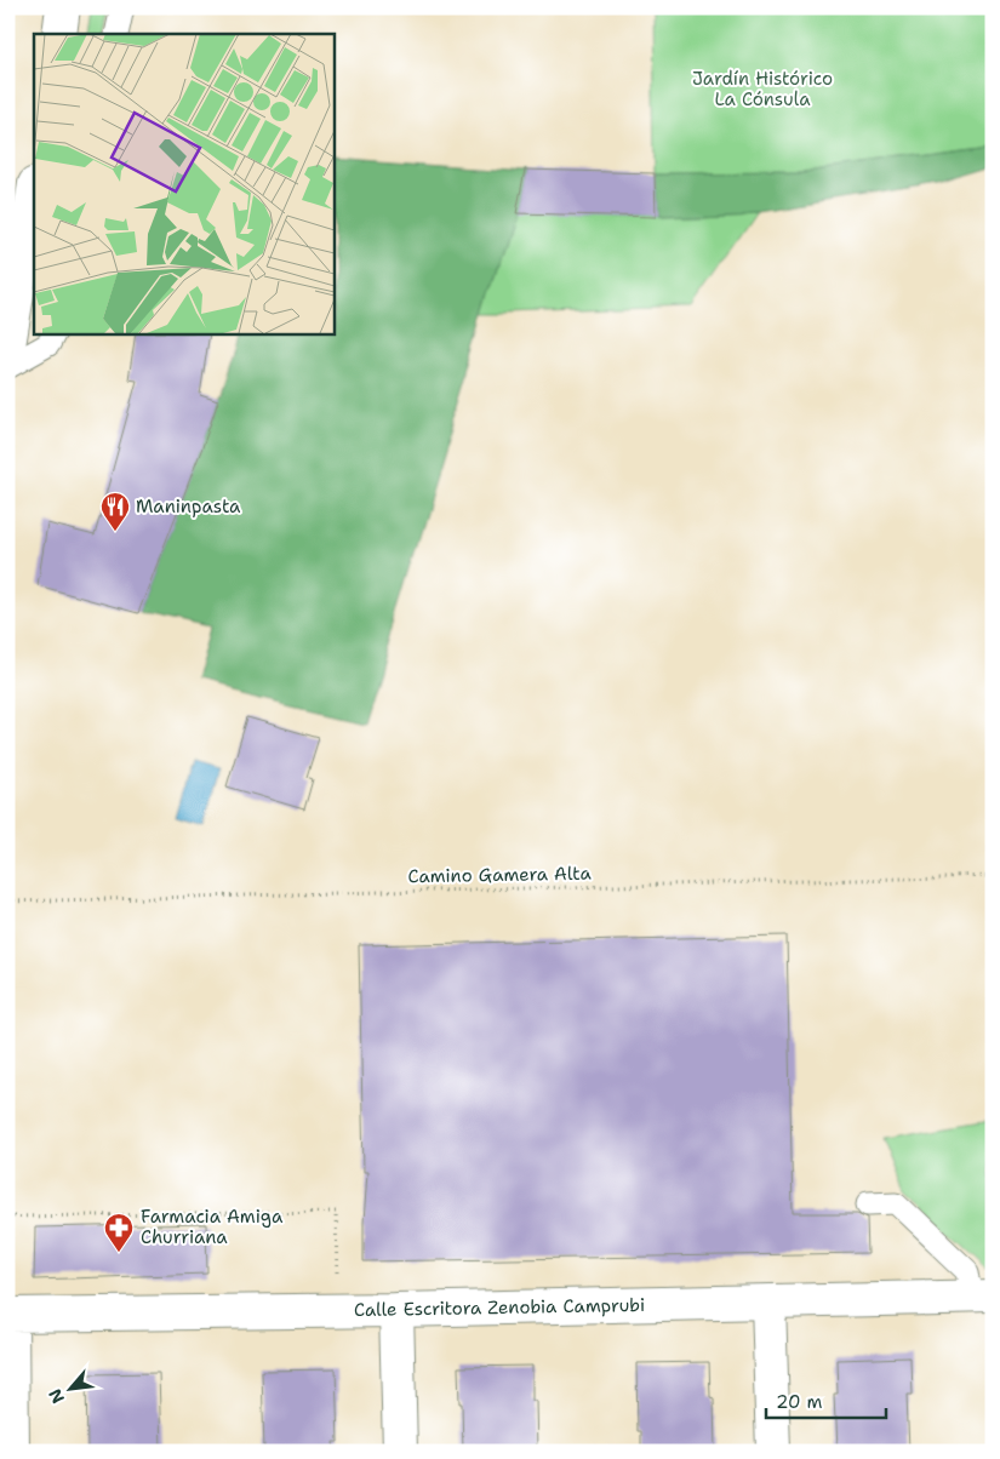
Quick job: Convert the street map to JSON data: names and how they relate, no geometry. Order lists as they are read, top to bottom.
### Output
{
  "streets": {
    "street": ["Calle Escritora Zenobia Camprubi"],
    "path": ["Camino Gamera Alta"]
  },
  "parks": ["Jardín Histórico La Cónsula"],
  "places": {
    "restaurant": ["Maninpasta"],
    "pharmacy": ["Farmacia Amiga Churriana"]
  },
  "scale_bar": "20 m",
  "north": "bottom left"
}
